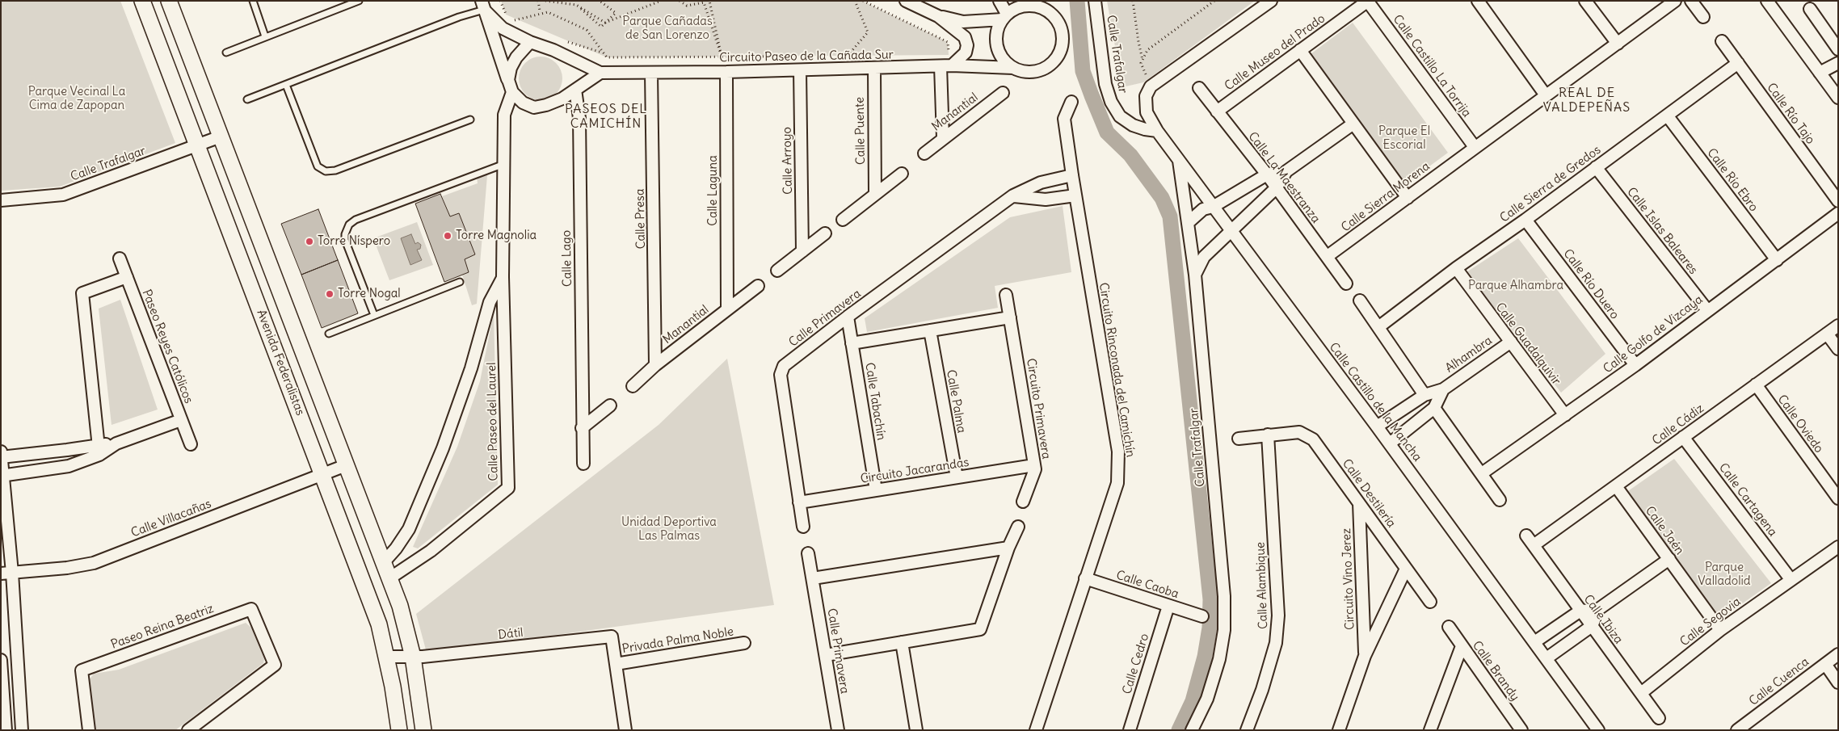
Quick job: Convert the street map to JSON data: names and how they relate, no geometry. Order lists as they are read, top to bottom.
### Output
{
  "streets": {
    "street": [
      "Calle Museo del Prado",
      "Calle Trafalgar",
      "Circuito Paseo de la Cañada Sur",
      "Calle Castillo La Torrija",
      "Manantial",
      "Calle Río Tajo",
      "Calle Puente",
      "Calle Arroyo",
      "Calle La Maestranza",
      "Calle Río Ebro",
      "Calle Sierra de Gredos",
      "Calle Laguna",
      "Calle Sierra Morena",
      "Calle Presa",
      "Calle Islas Baleares",
      "Calle Lago",
      "Calle Río Duero",
      "Calle Primavera",
      "Calle Golfo de Vizcaya",
      "Calle Guadalquivir",
      "Paseo Reyes Católicos",
      "Alhambra",
      "Avenida Federalistas",
      "Circuito Rinconada del Camichín",
      "Calle Tabachín",
      "Calle Palma",
      "Calle Castillo de la Mancha",
      "Circuito Primavera",
      "Calle Paseo del Laurel",
      "Calle Oviedo",
      "Calle Cádiz",
      "Circuito Jacarandas",
      "Calle Destilería",
      "Calle Cartagena",
      "Calle Villacañas",
      "Calle Jaén",
      "Circuito Vino Jerez",
      "Calle Caoba",
      "Calle Alambique",
      "Calle Ibiza",
      "Calle Segovia",
      "Paseo Reina Beatriz",
      "Dátil",
      "Privada Palma Noble",
      "Calle Cedro",
      "Calle Brandy",
      "Calle Cuenca"
    ]
  },
  "crossings": [
    ["Calle Museo del Prado", "Calle Castillo La Torrija"],
    ["Calle Museo del Prado", "Calle La Maestranza"],
    ["Calle Trafalgar", "Avenida Federalistas"],
    ["Calle Trafalgar", "Calle Castillo de la Mancha"],
    ["Circuito Paseo de la Cañada Sur", "Calle Puente"],
    ["Circuito Paseo de la Cañada Sur", "Calle Arroyo"],
    ["Circuito Paseo de la Cañada Sur", "Calle Laguna"],
    ["Circuito Paseo de la Cañada Sur", "Calle Presa"],
    ["Calle Castillo La Torrija", "Calle Sierra Morena"],
    ["Manantial", "Calle Laguna"],
    ["Manantial", "Calle Presa"],
    ["Calle Río Tajo", "Calle Sierra de Gredos"],
    ["Calle La Maestranza", "Calle Sierra Morena"],
    ["Calle Río Ebro", "Calle Sierra de Gredos"],
    ["Calle Río Ebro", "Calle Golfo de Vizcaya"],
    ["Calle Sierra de Gredos", "Calle Islas Baleares"],
    ["Calle Sierra de Gredos", "Calle Río Duero"],
    ["Calle Sierra de Gredos", "Calle Guadalquivir"],
    ["Calle Islas Baleares", "Calle Golfo de Vizcaya"],
    ["Calle Río Duero", "Calle Golfo de Vizcaya"],
    ["Calle Primavera", "Circuito Rinconada del Camichín"],
    ["Calle Primavera", "Calle Tabachín"],
    ["Calle Primavera", "Circuito Jacarandas"],
    ["Calle Golfo de Vizcaya", "Calle Guadalquivir"],
    ["Calle Guadalquivir", "Alhambra"],
    ["Alhambra", "Calle Castillo de la Mancha"],
    ["Avenida Federalistas", "Calle Paseo del Laurel"],
    ["Avenida Federalistas", "Calle Villacañas"],
    ["Avenida Federalistas", "Dátil"],
    ["Circuito Rinconada del Camichín", "Calle Caoba"],
    ["Calle Tabachín", "Circuito Jacarandas"],
    ["Calle Palma", "Circuito Jacarandas"],
    ["Circuito Primavera", "Circuito Jacarandas"],
    ["Calle Oviedo", "Calle Cádiz"],
    ["Calle Cádiz", "Calle Cartagena"],
    ["Calle Cádiz", "Calle Jaén"],
    ["Calle Cádiz", "Calle Ibiza"],
    ["Calle Destilería", "Circuito Vino Jerez"],
    ["Calle Destilería", "Calle Alambique"],
    ["Calle Cartagena", "Calle Segovia"],
    ["Calle Jaén", "Calle Segovia"],
    ["Calle Caoba", "Calle Cedro"],
    ["Calle Ibiza", "Calle Segovia"],
    ["Dátil", "Privada Palma Noble"]
  ],
  "districts": ["REAL DE VALDEPEÑAS", "PASEOS DEL CAMICHÍN"],
  "parks": [
    "Parque Cañadas de San Lorenzo",
    "Parque Vecinal La Cima de Zapopan",
    "Parque El Escorial",
    "Parque Alhambra",
    "Unidad Deportiva Las Palmas",
    "Parque Valladolid"
  ],
  "places": ["Torre Magnolia", "Torre Níspero", "Torre Nogal"]
}
